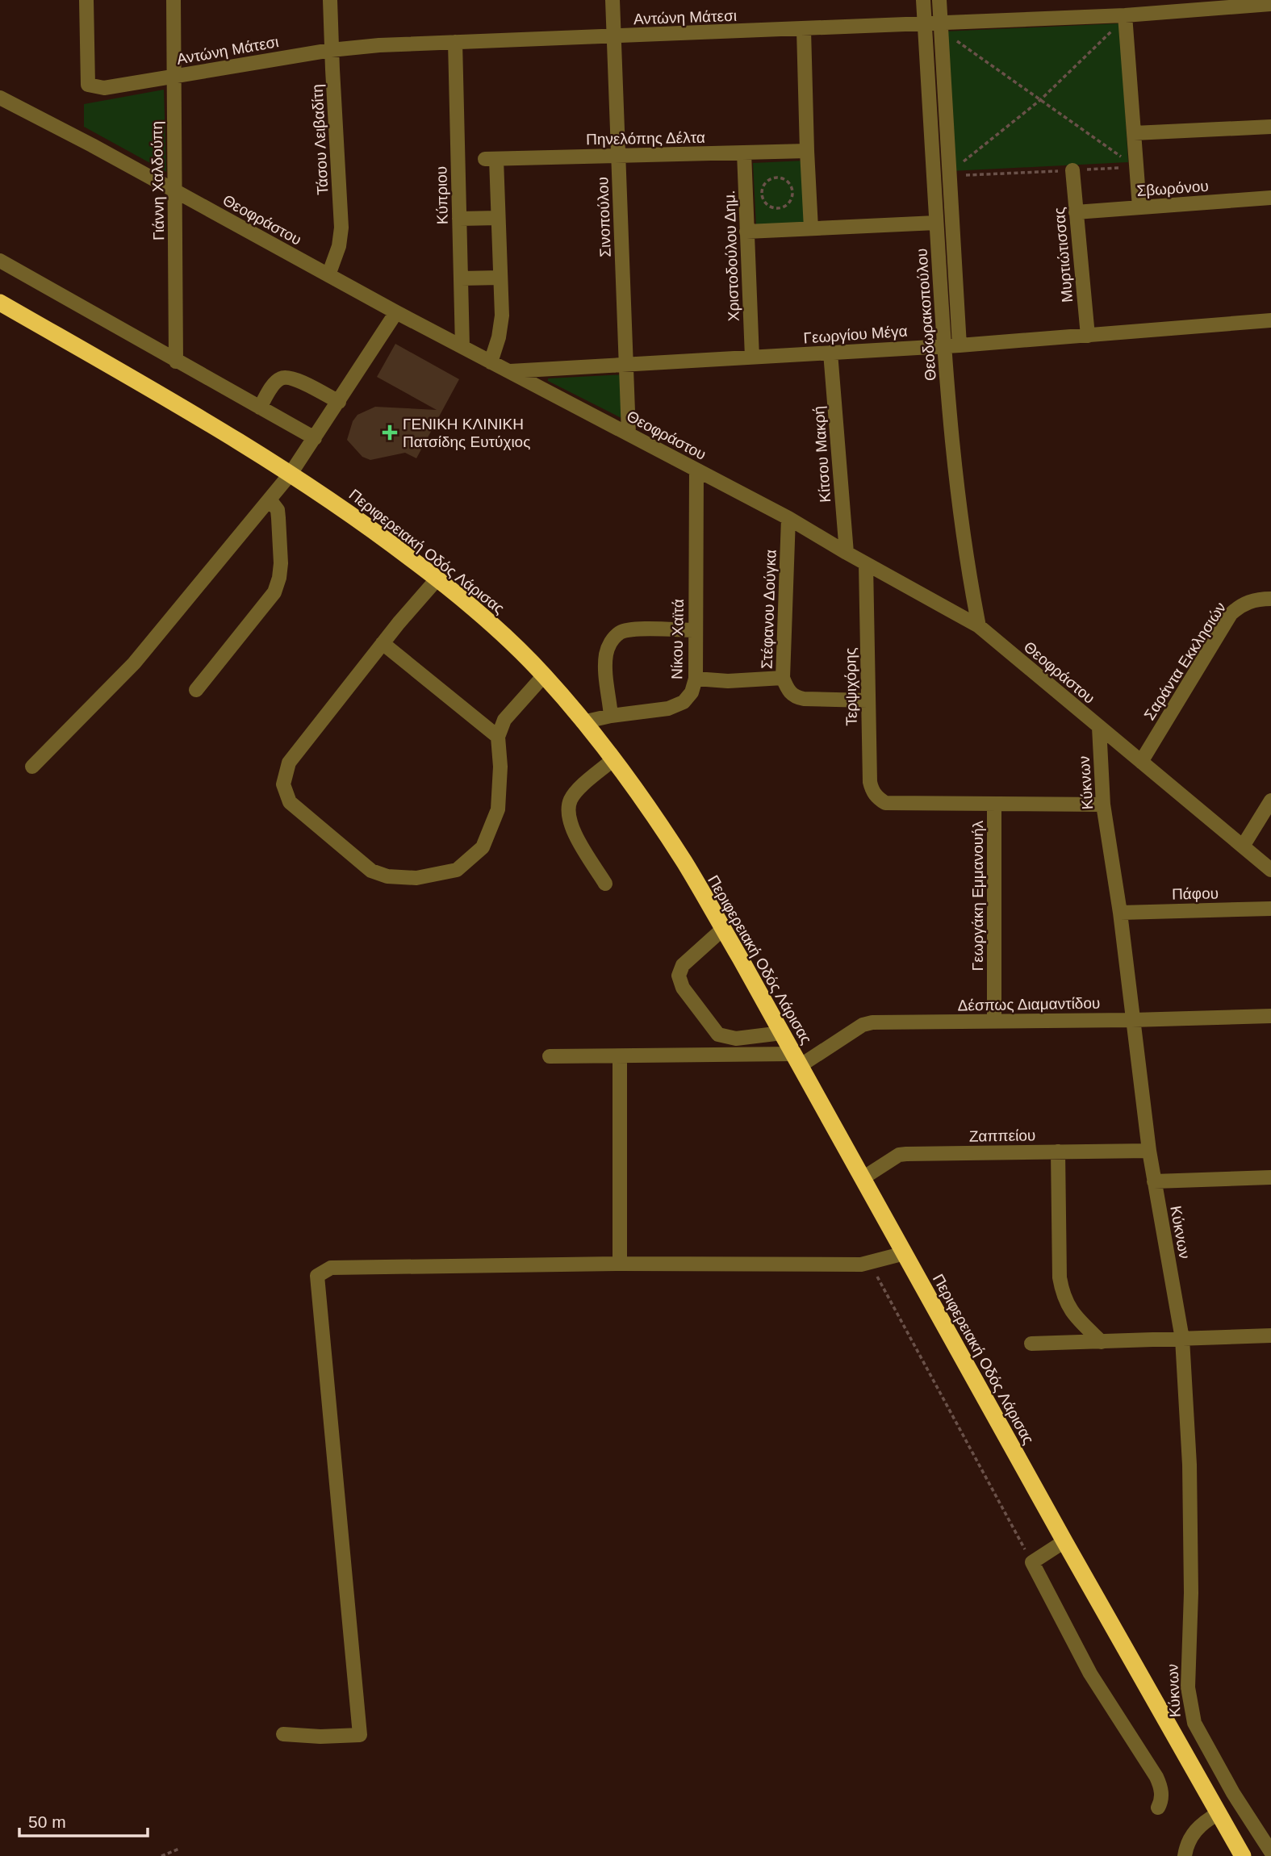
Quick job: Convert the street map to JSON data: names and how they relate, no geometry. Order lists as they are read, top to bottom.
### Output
{
  "streets": {
    "highway": ["Περιφερειακή Οδός Λάρισας"],
    "street": [
      "Αντώνη Μάτεσι",
      "Πηνελόπης Δέλτα",
      "Τάσου Λειβαδίτη",
      "Γιάννη Χαλδούπη",
      "Σβωρόνου",
      "Κύπριου",
      "Σινοπούλου",
      "Θεοφράστου",
      "Μυρτιώτισσας",
      "Χριστοδούλου Δημ.",
      "Θεοδωρακοπούλου",
      "Γεωργίου Μέγα",
      "Κίτσου Μακρή",
      "Στέφανου Δούγκα",
      "Νίκου Χαϊτά",
      "Σαράντα Εκκλησιών",
      "Τερψιχόρης",
      "Κύκνων",
      "Πάφου",
      "Γεωργάκη Εμμανουήλ",
      "Δέσπως Διαμαντίδου",
      "Ζαππείου"
    ]
  },
  "crossings": [
    ["Αντώνη Μάτεσι", "Τάσου Λειβαδίτη"],
    ["Αντώνη Μάτεσι", "Γιάννη Χαλδούπη"],
    ["Αντώνη Μάτεσι", "Κύπριου"],
    ["Αντώνη Μάτεσι", "Σινοπούλου"],
    ["Αντώνη Μάτεσι", "Θεοδωρακοπούλου"],
    ["Πηνελόπης Δέλτα", "Σινοπούλου"],
    ["Πηνελόπης Δέλτα", "Χριστοδούλου Δημ."],
    ["Τάσου Λειβαδίτη", "Θεοφράστου"],
    ["Γιάννη Χαλδούπη", "Θεοφράστου"],
    ["Σβωρόνου", "Μυρτιώτισσας"],
    ["Κύπριου", "Θεοφράστου"],
    ["Σινοπούλου", "Θεοφράστου"],
    ["Σινοπούλου", "Γεωργίου Μέγα"],
    ["Θεοφράστου", "Θεοδωρακοπούλου"],
    ["Θεοφράστου", "Γεωργίου Μέγα"],
    ["Θεοφράστου", "Κίτσου Μακρή"],
    ["Θεοφράστου", "Στέφανου Δούγκα"],
    ["Θεοφράστου", "Νίκου Χαϊτά"],
    ["Θεοφράστου", "Σαράντα Εκκλησιών"],
    ["Θεοφράστου", "Τερψιχόρης"],
    ["Θεοφράστου", "Κύκνων"],
    ["Μυρτιώτισσας", "Γεωργίου Μέγα"],
    ["Χριστοδούλου Δημ.", "Γεωργίου Μέγα"],
    ["Θεοδωρακοπούλου", "Γεωργίου Μέγα"],
    ["Γεωργίου Μέγα", "Κίτσου Μακρή"],
    ["Περιφερειακή Οδός Λάρισας", "Νίκου Χαϊτά"],
    ["Περιφερειακή Οδός Λάρισας", "Κύκνων"],
    ["Περιφερειακή Οδός Λάρισας", "Δέσπως Διαμαντίδου"],
    ["Περιφερειακή Οδός Λάρισας", "Ζαππείου"],
    ["Στέφανου Δούγκα", "Τερψιχόρης"],
    ["Τερψιχόρης", "Γεωργάκη Εμμανουήλ"],
    ["Κύκνων", "Πάφου"],
    ["Κύκνων", "Δέσπως Διαμαντίδου"],
    ["Κύκνων", "Ζαππείου"],
    ["Γεωργάκη Εμμανουήλ", "Δέσπως Διαμαντίδου"]
  ],
  "places": {
    "health": ["ΓΕΝΙΚΗ ΚΛΙΝΙΚΗ Πατσίδης Ευτύχιος"]
  },
  "scale_bar": "50 m"
}
